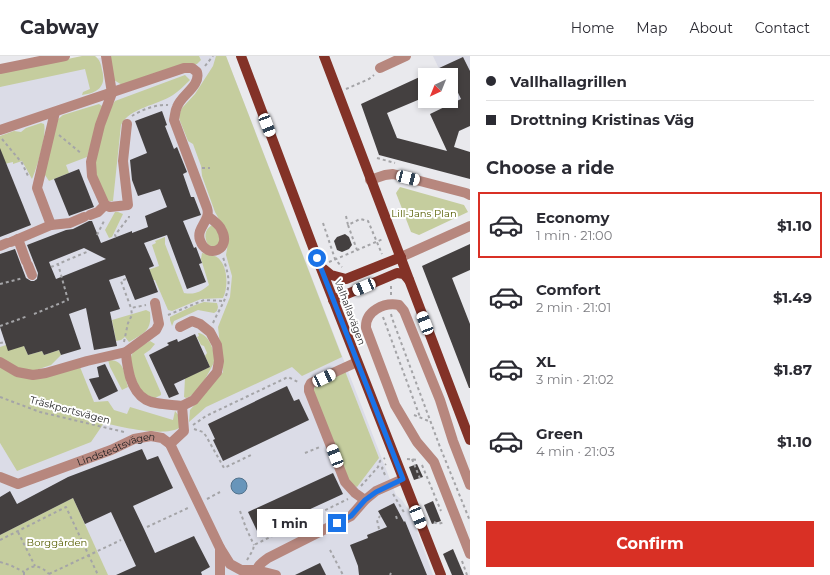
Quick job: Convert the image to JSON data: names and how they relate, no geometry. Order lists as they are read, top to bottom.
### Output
{
  "streets": {
    "main road": ["Valhallavägen"],
    "street": ["Lindstedtsvägen"],
    "path": ["Träskportsvägen"]
  },
  "crossings": [
    ["Träskportsvägen", "Lindstedtsvägen"]
  ],
  "parks": ["Lill-Jans Plan", "Borggården"],
  "north": "bottom left",
  "page": {
    "header": "Cabway",
    "nav": [
      "Home",
      "Map",
      "About",
      "Contact"
    ],
    "banner": ["Vallhallagrillen", "Drottning Kristinas Väg"],
    "heading": "Choose a ride",
    "list": [
      {
        "name": "Economy",
        "note": "1 min · 21:00",
        "value": "$1.10"
      },
      {
        "name": "Comfort",
        "note": "2 min · 21:01",
        "value": "$1.49"
      },
      {
        "name": "XL",
        "note": "3 min · 21:02",
        "value": "$1.87"
      },
      {
        "name": "Green",
        "note": "4 min · 21:03",
        "value": "$1.10"
      }
    ],
    "bubble": "1 min",
    "buttons": "Confirm"
  }
}
